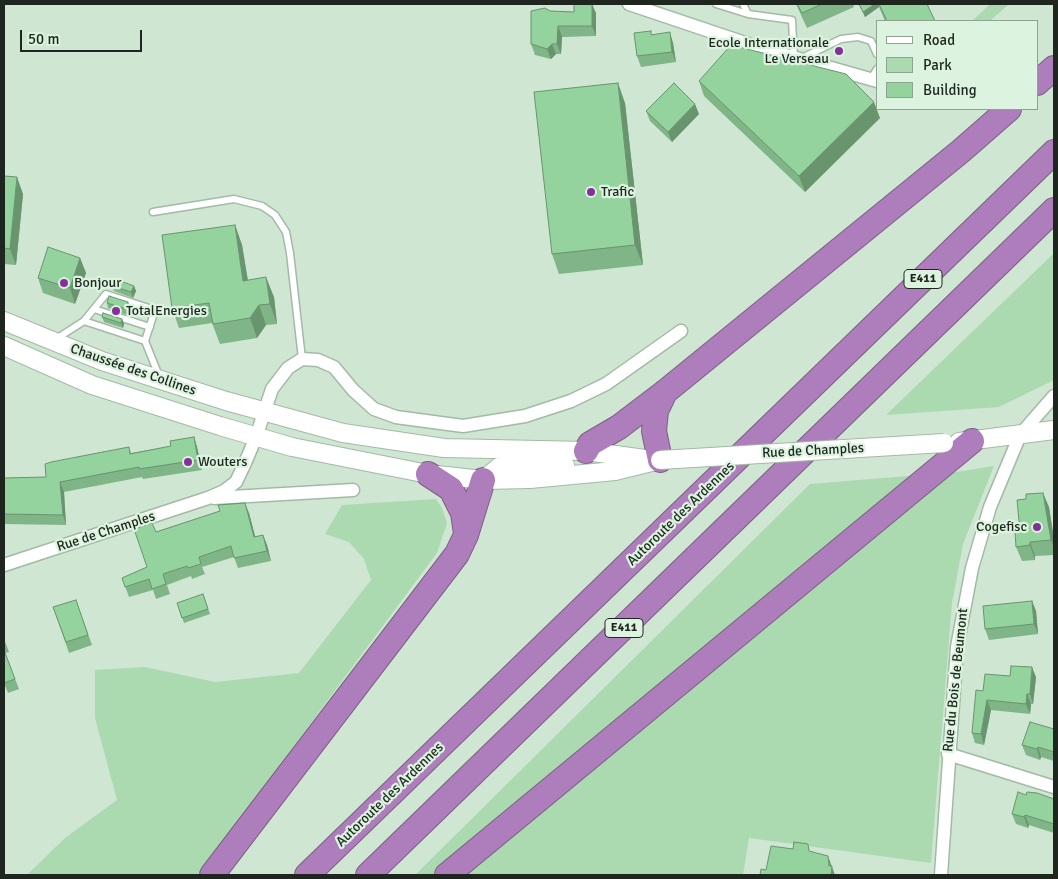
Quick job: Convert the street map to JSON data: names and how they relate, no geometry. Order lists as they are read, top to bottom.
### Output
{
  "streets": {
    "highway": ["E411", "Autoroute des Ardennes"],
    "main road": ["Chaussée des Collines", "Rue de Champles"],
    "street": ["Rue du Bois de Beumont"]
  },
  "crossings": [
    ["Chaussée des Collines", "Rue de Champles"],
    ["Rue de Champles", "Rue du Bois de Beumont"]
  ],
  "places": [
    "Ecole Internationale Le Verseau",
    "Trafic",
    "Bonjour",
    "TotalEnergies",
    "Wouters",
    "Cogefisc"
  ],
  "legend": ["Road", "Park", "Building"],
  "scale_bar": "50 m"
}
